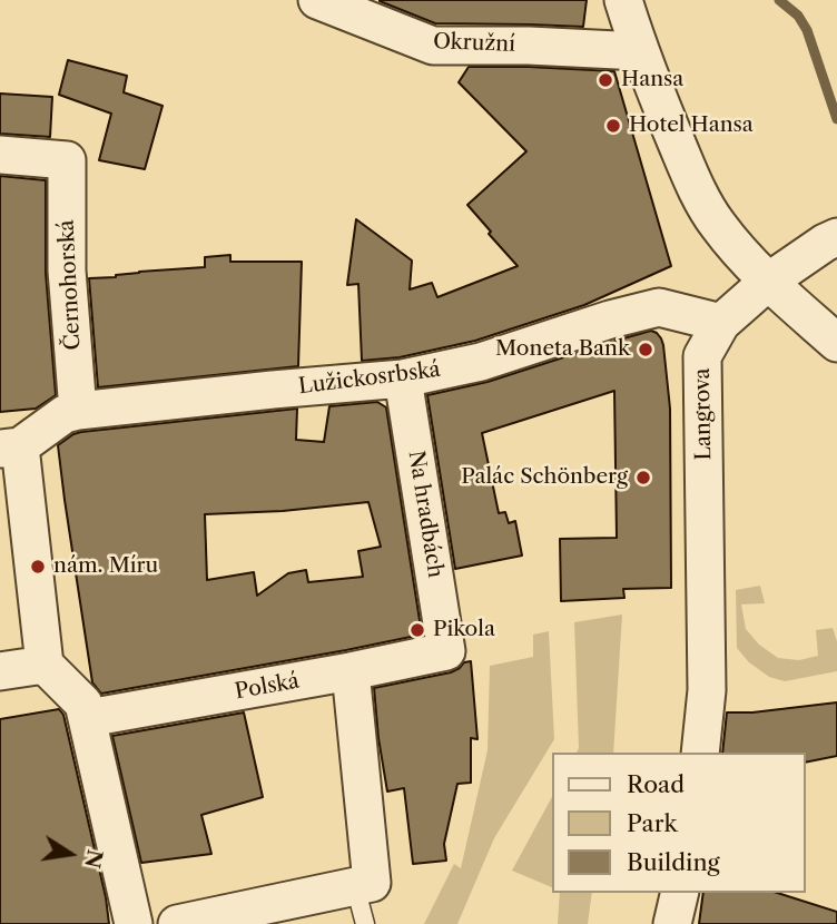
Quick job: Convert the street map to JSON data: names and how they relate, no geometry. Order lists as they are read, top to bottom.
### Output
{
  "streets": {
    "street": [
      "Okružní",
      "Černohorská",
      "Lužickosrbská",
      "Langrova",
      "Na hradbách",
      "Polská"
    ]
  },
  "crossings": [
    ["Černohorská", "Lužickosrbská"],
    ["Lužickosrbská", "Langrova"],
    ["Lužickosrbská", "Na hradbách"],
    ["Na hradbách", "Polská"]
  ],
  "places": [
    "Hansa",
    "Hotel Hansa",
    "Moneta Bank",
    "Palác Schönberg",
    "nám. Míru",
    "Pikola"
  ],
  "legend": ["Road", "Park", "Building"],
  "north": "right"
}
